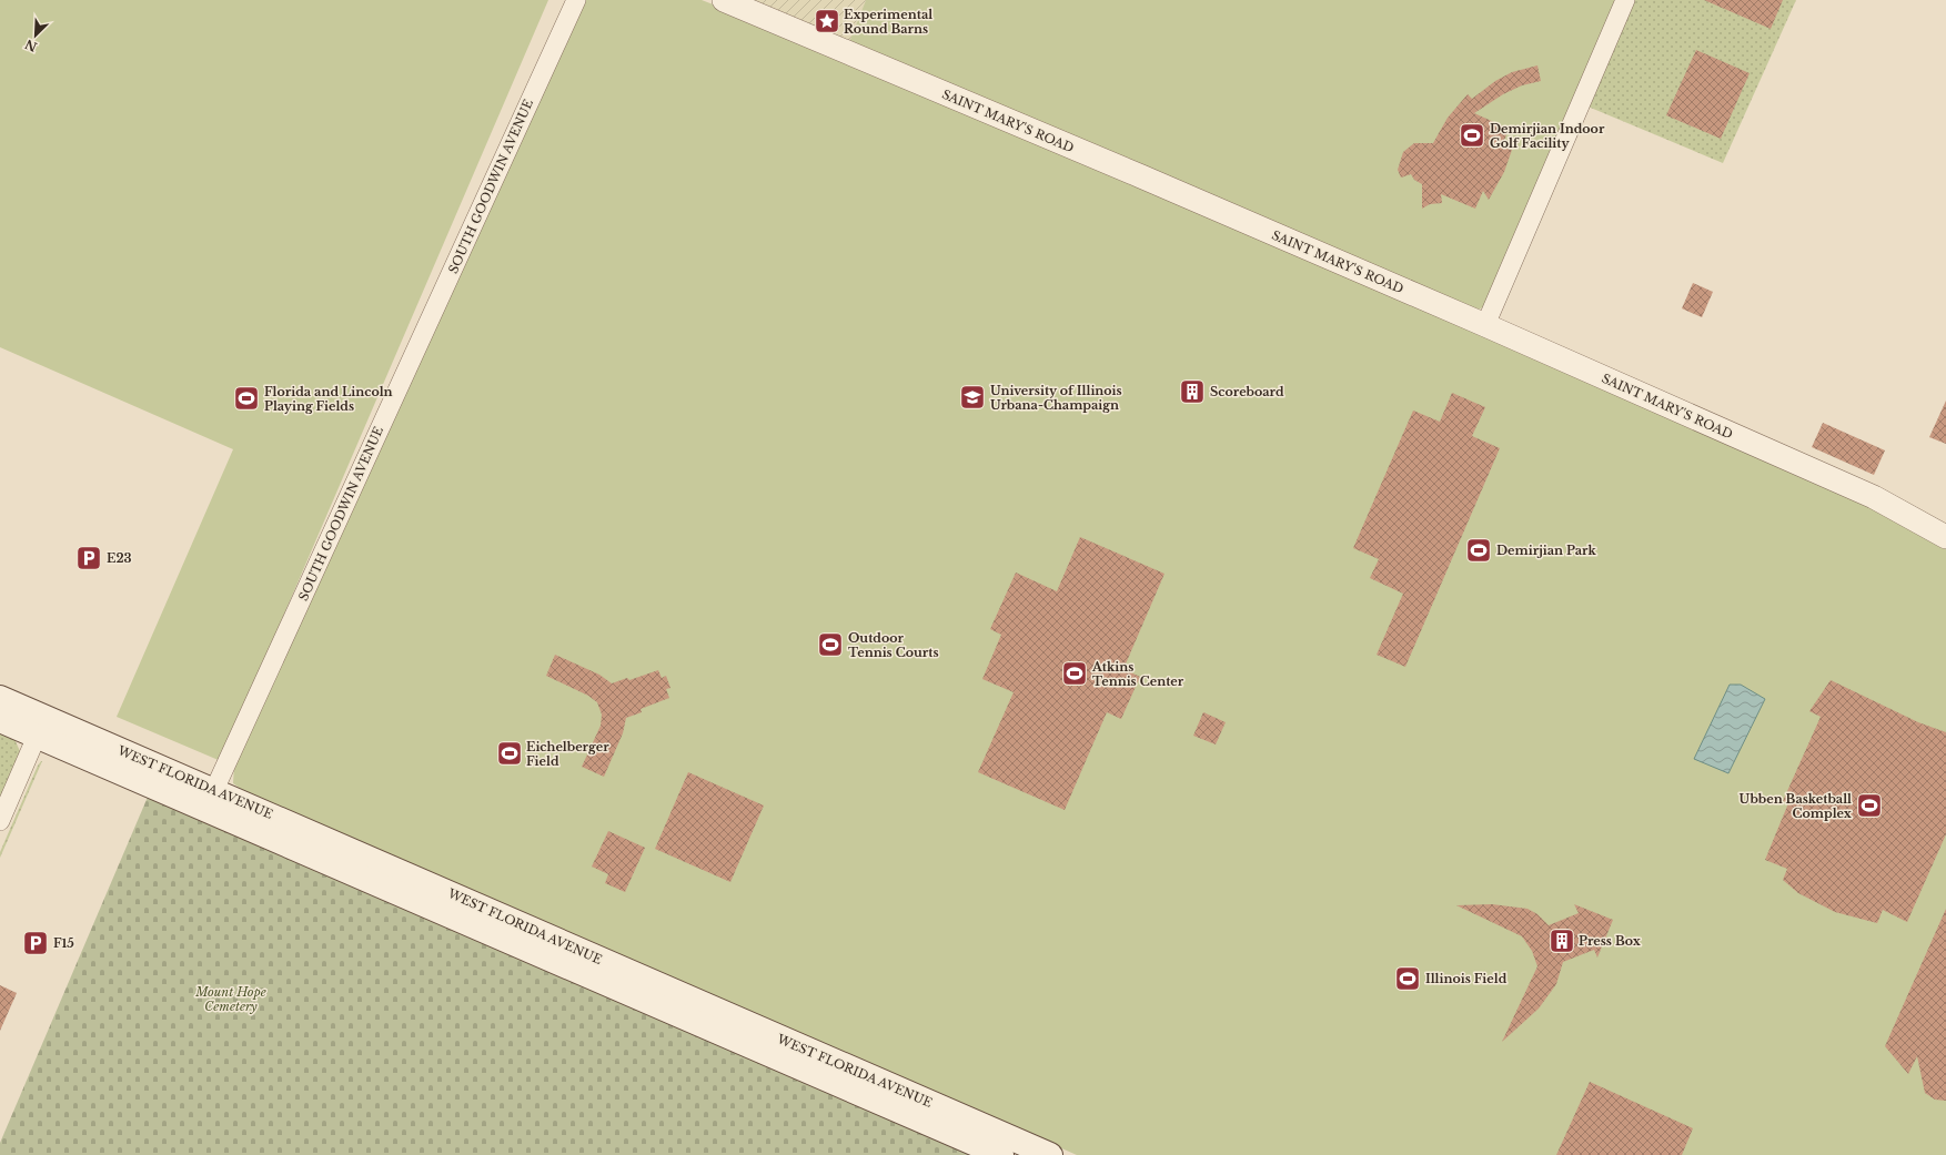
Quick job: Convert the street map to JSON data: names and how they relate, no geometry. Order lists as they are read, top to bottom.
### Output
{
  "streets": {
    "main road": ["WEST FLORIDA AVENUE"],
    "street": ["SAINT MARY'S ROAD", "SOUTH GOODWIN AVENUE"]
  },
  "crossings": [
    ["SOUTH GOODWIN AVENUE", "WEST FLORIDA AVENUE"]
  ],
  "parks": ["Mount Hope Cemetery"],
  "places": {
    "place": ["Experimental Round Barns"],
    "sports": [
      "Demirjian Indoor Golf Facility",
      "Florida and Lincoln Playing Fields",
      "Demirjian Park",
      "Outdoor Tennis Courts",
      "Atkins Tennis Center",
      "Eichelberger Field",
      "Ubben Basketball Complex",
      "Illinois Field"
    ],
    "building": ["Scoreboard", "Press Box"],
    "school or university": ["University of Illinois Urbana-Champaign"],
    "parking": ["E23", "F15"]
  },
  "north": "bottom left"
}
